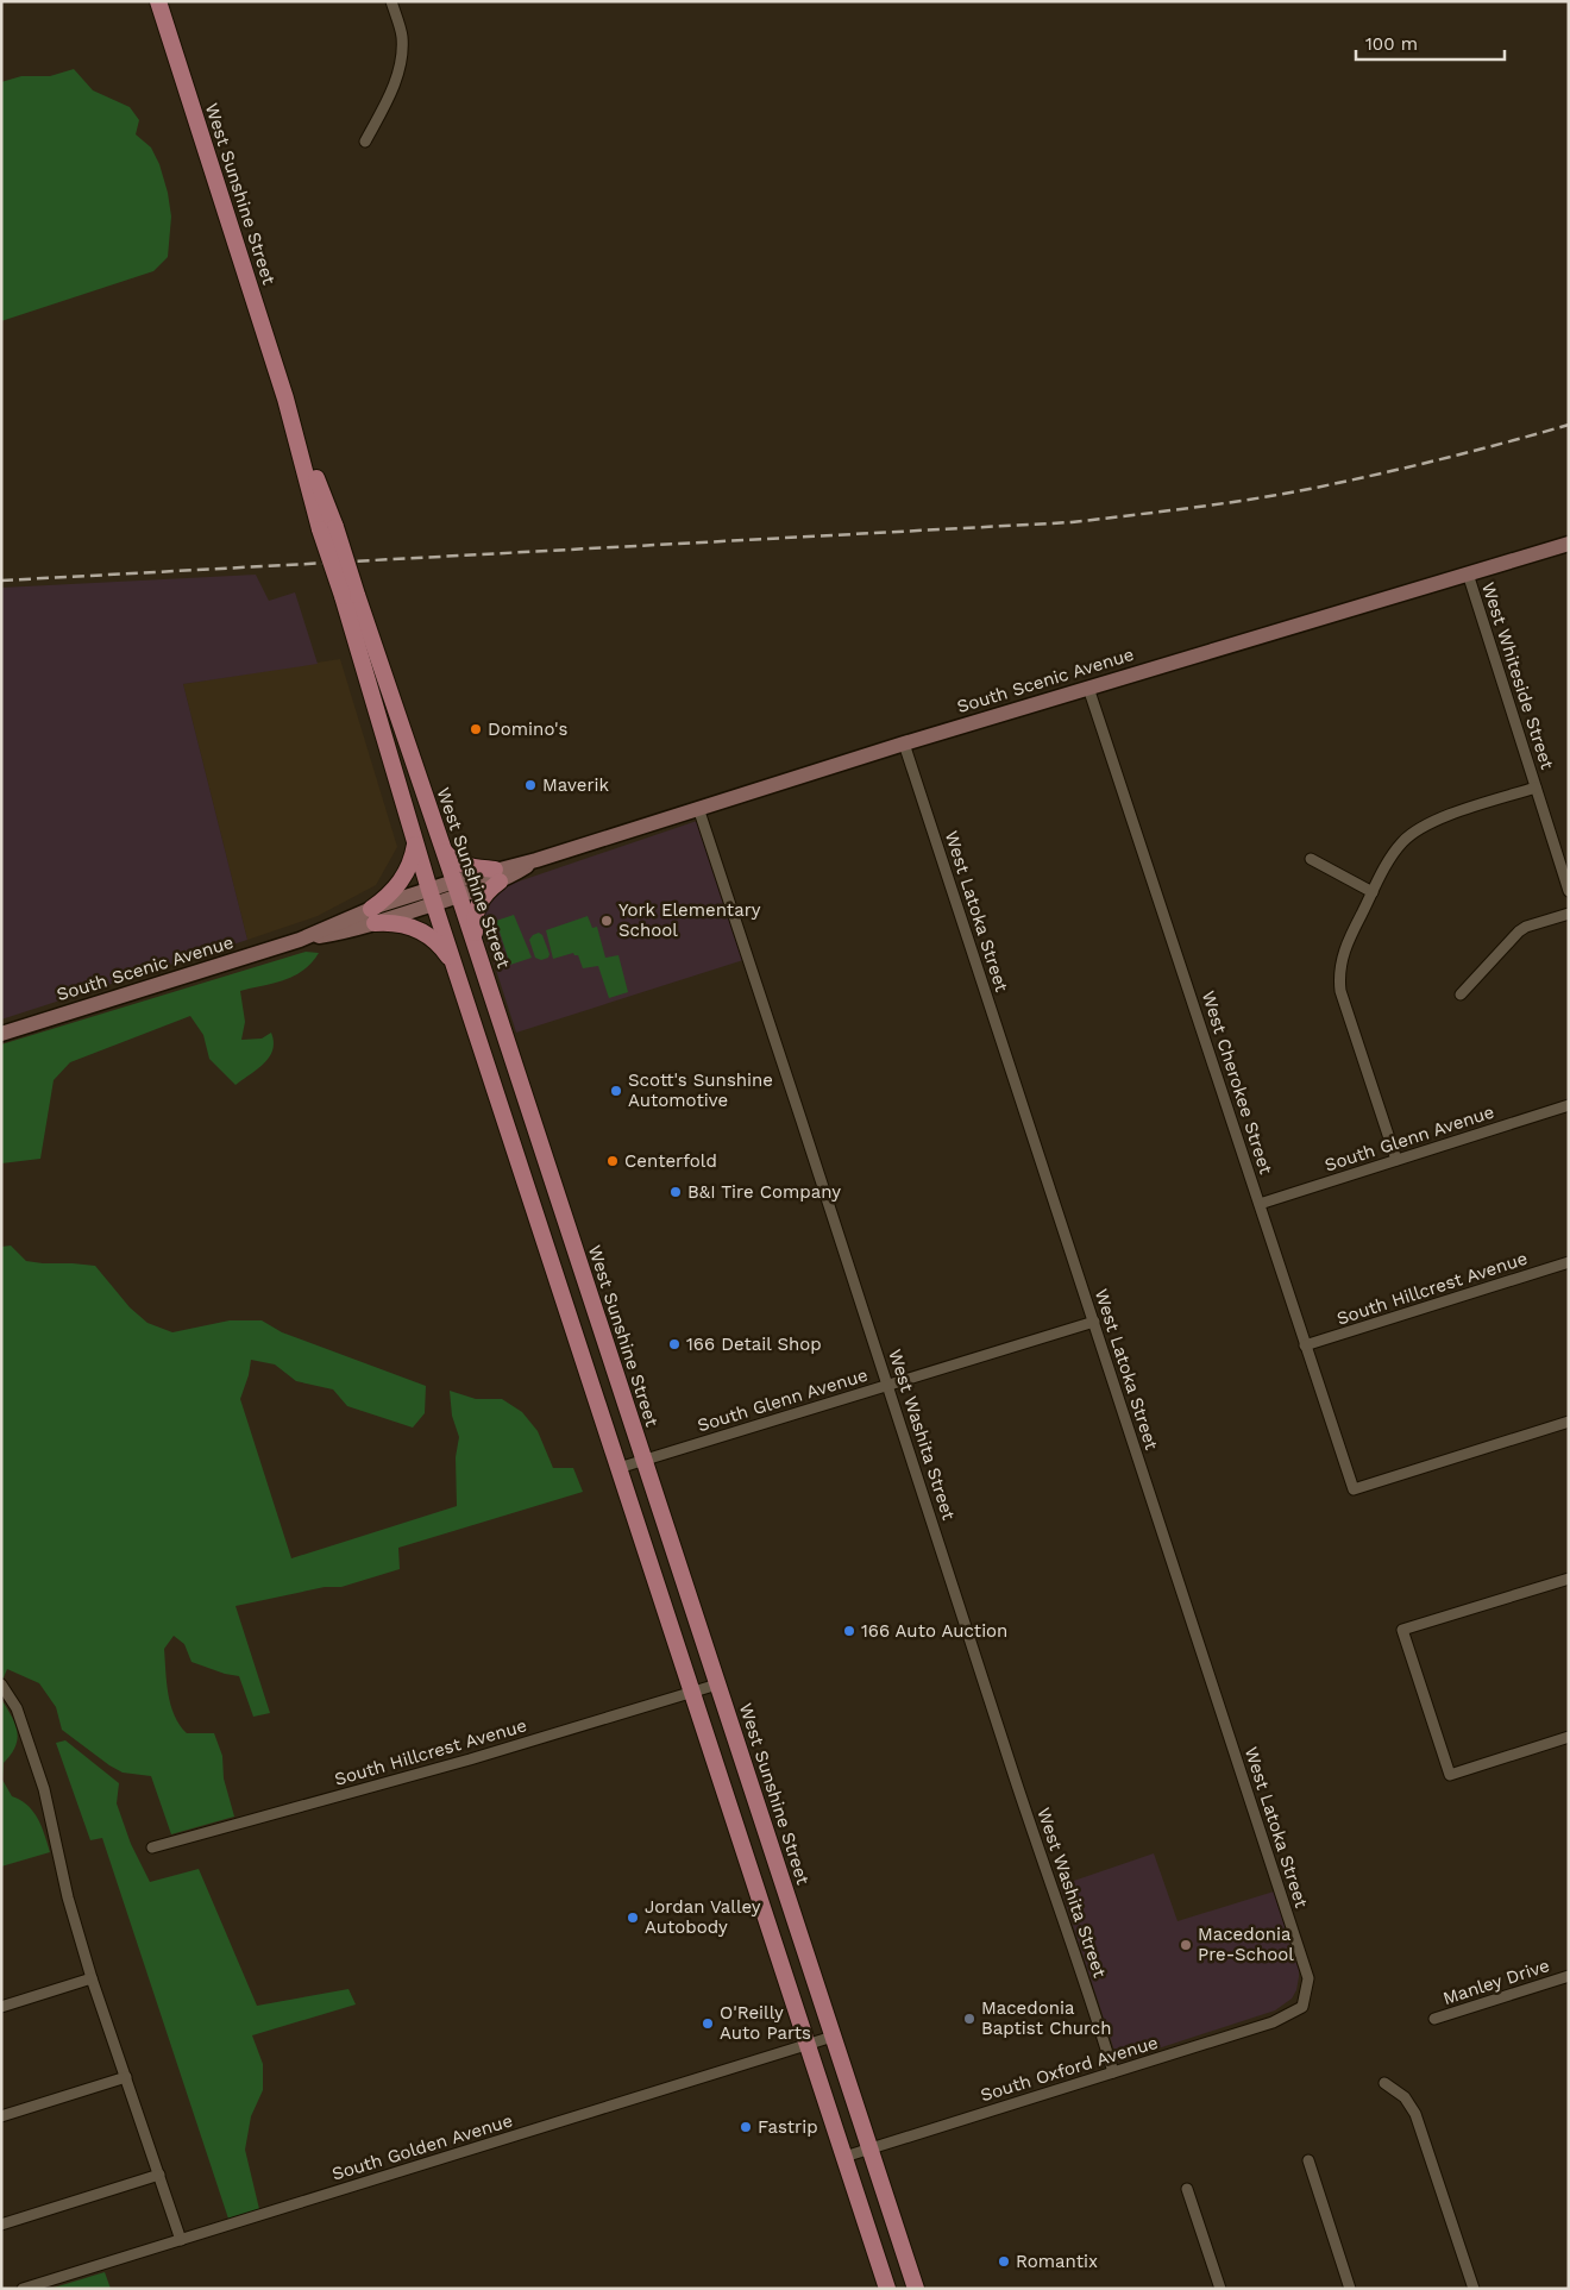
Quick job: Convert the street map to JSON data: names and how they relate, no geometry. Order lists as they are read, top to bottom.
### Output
{
  "streets": {
    "main road": ["West Sunshine Street", "South Scenic Avenue"],
    "street": [
      "West Whiteside Street",
      "West Latoka Street",
      "West Cherokee Street",
      "South Glenn Avenue",
      "South Hillcrest Avenue",
      "West Washita Street",
      "Manley Drive",
      "South Oxford Avenue",
      "South Golden Avenue"
    ]
  },
  "crossings": [
    ["West Sunshine Street", "South Scenic Avenue"],
    ["West Sunshine Street", "South Glenn Avenue"],
    ["West Sunshine Street", "South Hillcrest Avenue"],
    ["West Sunshine Street", "South Oxford Avenue"],
    ["West Sunshine Street", "South Golden Avenue"],
    ["West Whiteside Street", "South Scenic Avenue"],
    ["South Scenic Avenue", "West Latoka Street"],
    ["South Scenic Avenue", "West Cherokee Street"],
    ["South Scenic Avenue", "West Washita Street"],
    ["West Latoka Street", "South Glenn Avenue"],
    ["West Latoka Street", "South Oxford Avenue"],
    ["West Cherokee Street", "South Glenn Avenue"],
    ["West Cherokee Street", "South Hillcrest Avenue"],
    ["South Glenn Avenue", "West Washita Street"],
    ["West Washita Street", "South Oxford Avenue"]
  ],
  "places": [
    "Domino's",
    "Maverik",
    "York Elementary School",
    "Scott's Sunshine Automotive",
    "Centerfold",
    "B&I Tire Company",
    "166 Detail Shop",
    "166 Auto Auction",
    "Jordan Valley Autobody",
    "Macedonia Pre-School",
    "Macedonia Baptist Church",
    "O'Reilly Auto Parts",
    "Fastrip",
    "Romantix"
  ],
  "scale_bar": "100 m"
}
